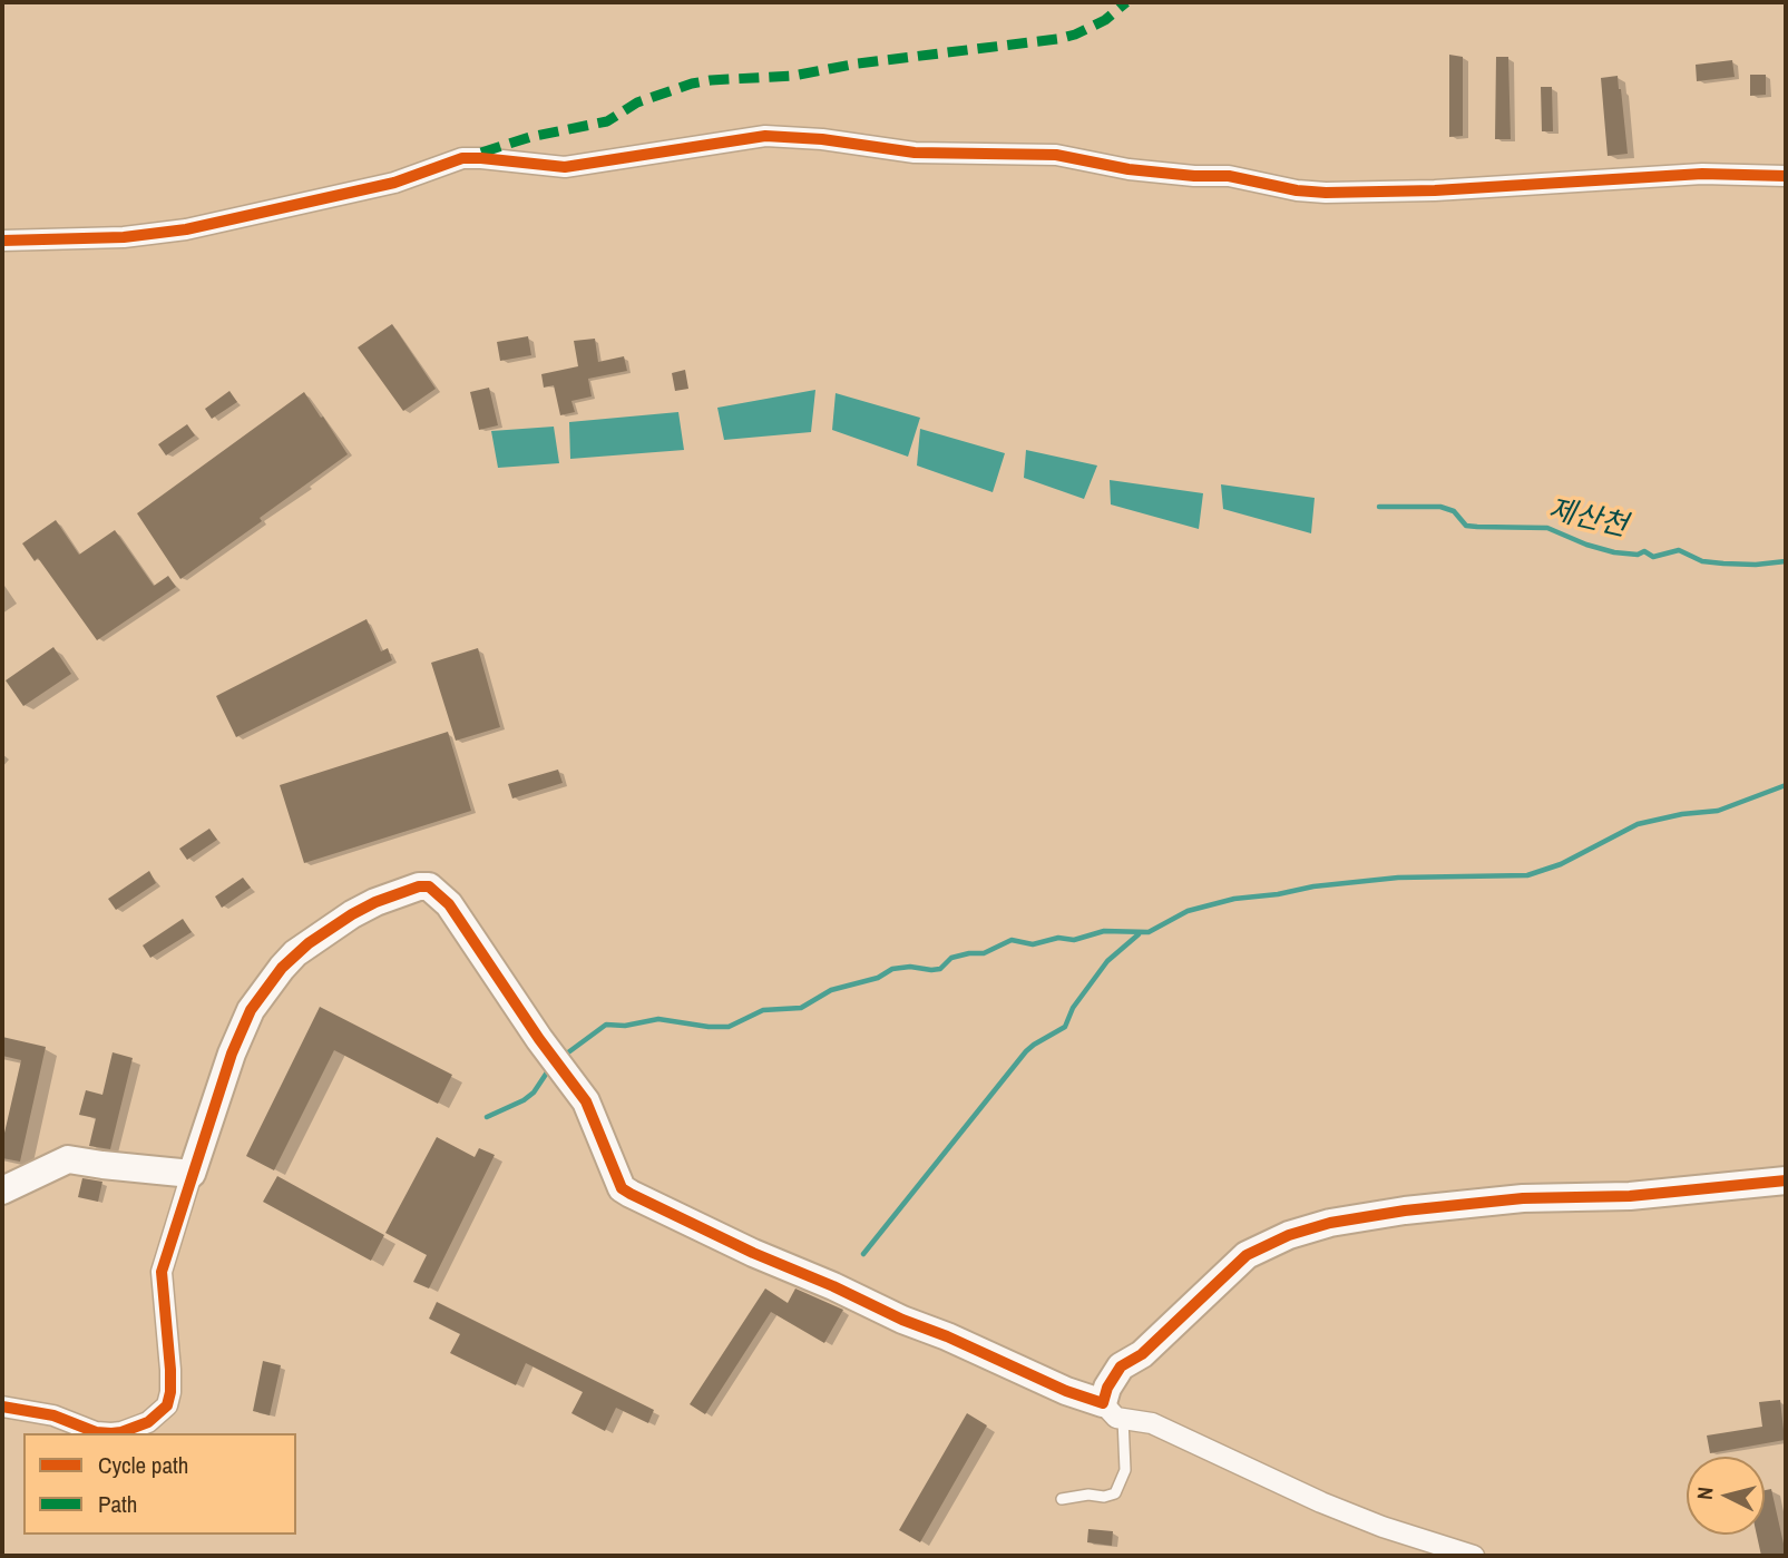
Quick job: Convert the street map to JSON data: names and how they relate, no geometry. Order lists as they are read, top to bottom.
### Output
{
  "water": ["제산천"],
  "legend": ["Cycle path", "Path"],
  "north": "left"
}
